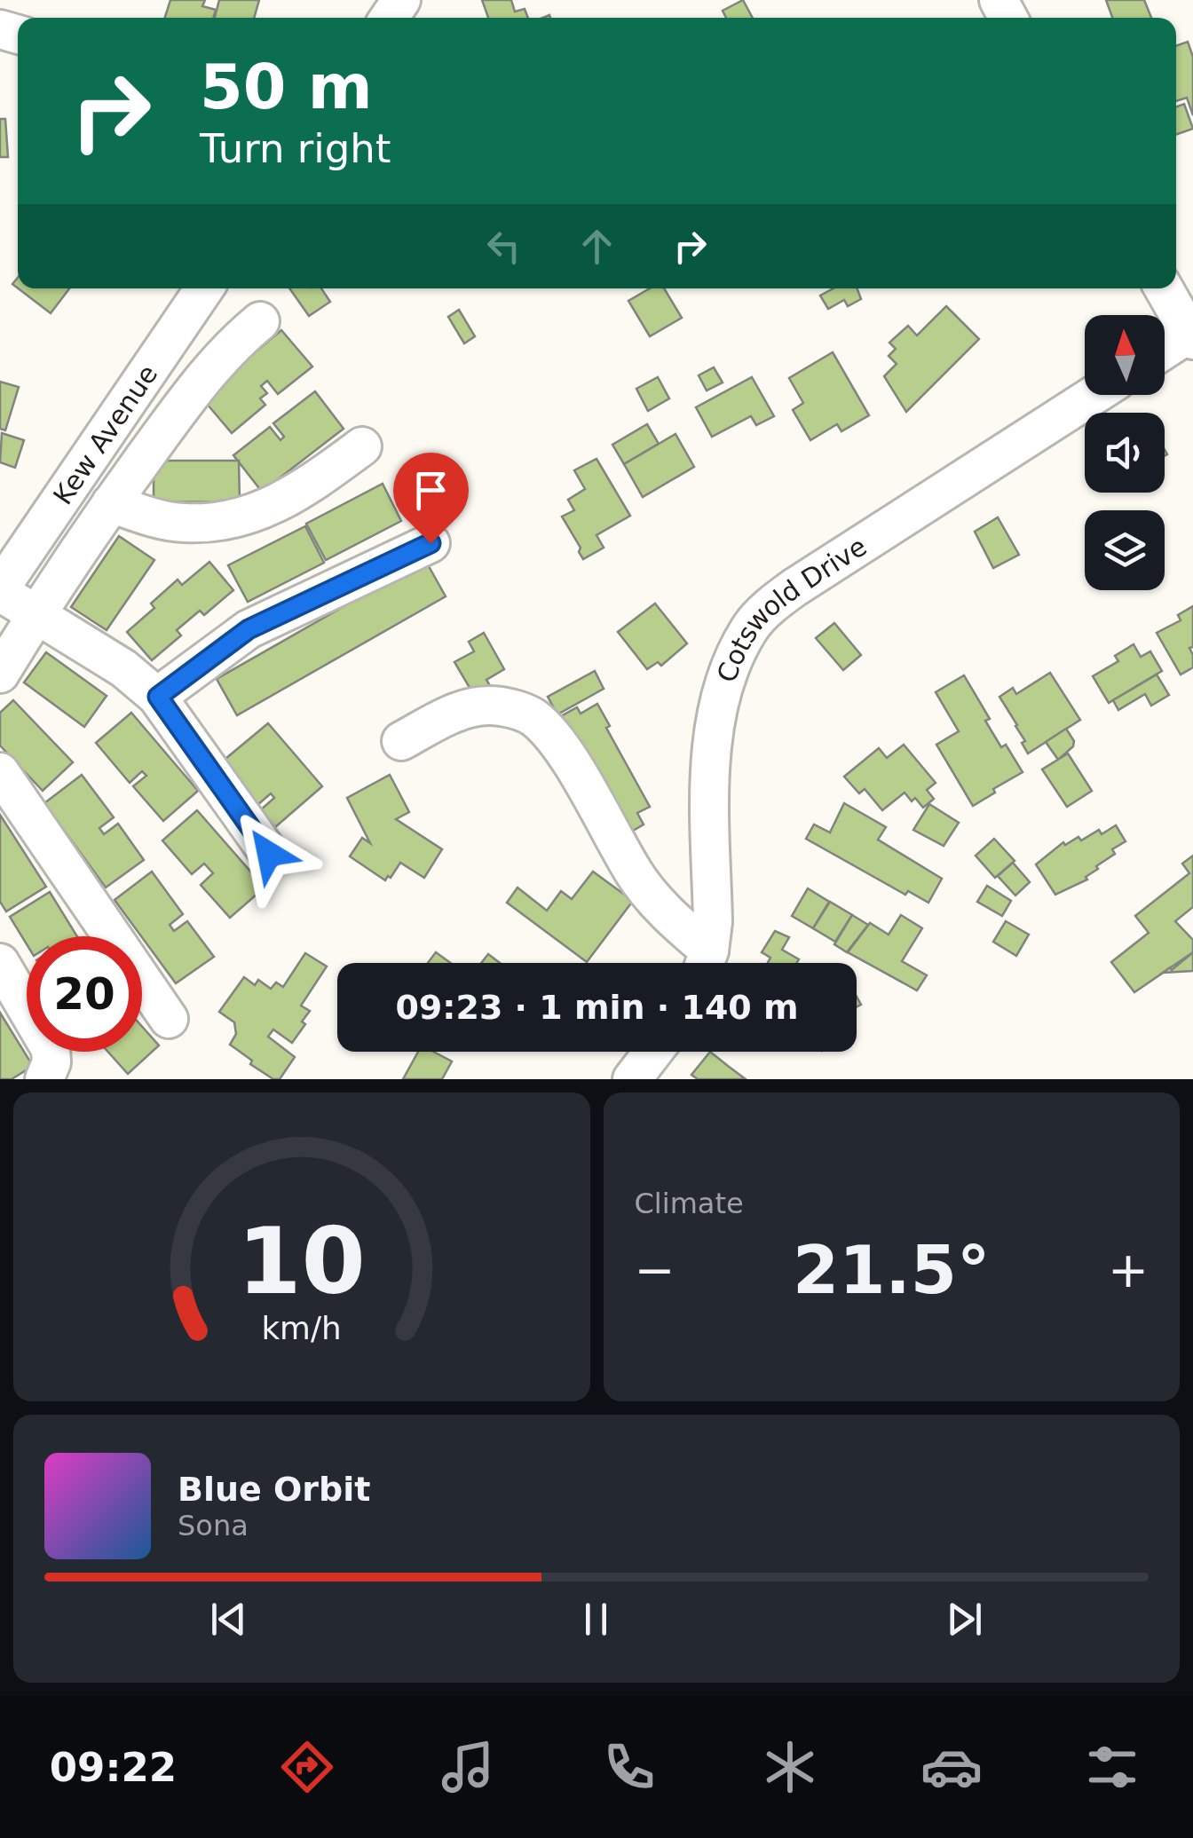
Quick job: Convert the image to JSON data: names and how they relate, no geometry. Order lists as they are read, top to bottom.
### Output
{
  "streets": {
    "street": ["Kew Avenue", "Cotswold Drive"]
  },
  "north": "top",
  "page": {
    "turn": ["50 m", "Turn right"],
    "limit": "20",
    "trip": "09:23 · 1 min · 140 m",
    "tile": "Climate",
    "heat": ["−", "21.5°", "+"],
    "song": ["Blue Orbit", "Sona"],
    "tabs": "09:22",
    "gauge": ["10", "km/h"]
  }
}
